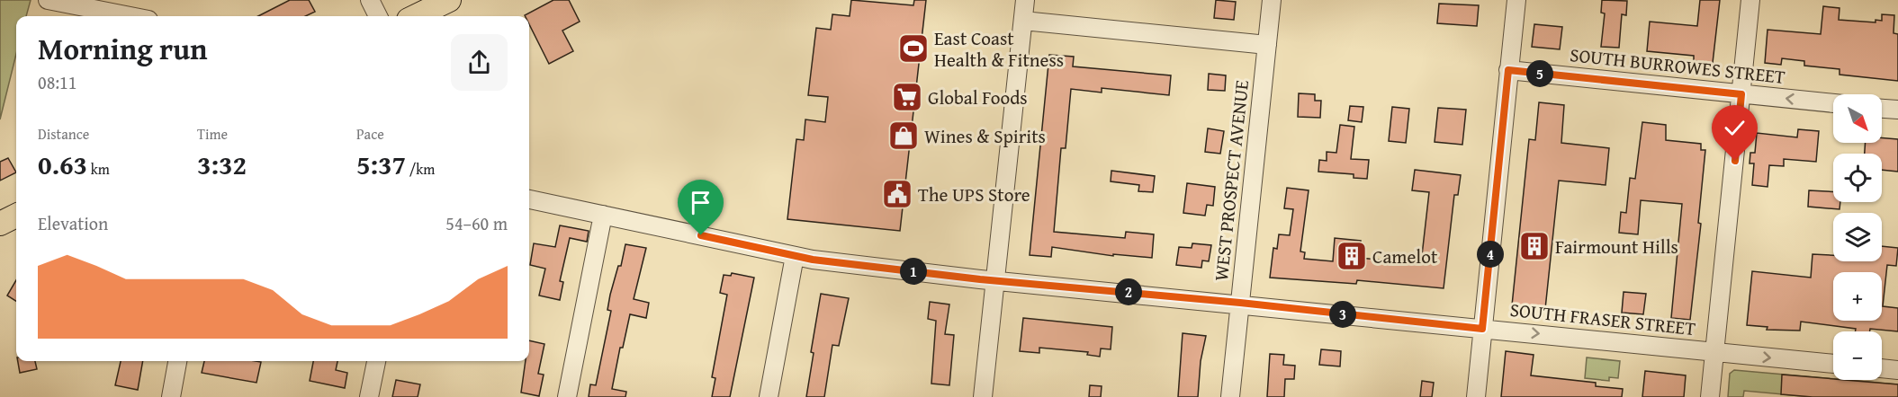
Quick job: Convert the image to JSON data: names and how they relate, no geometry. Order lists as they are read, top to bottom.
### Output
{
  "streets": {
    "street": ["SOUTH BURROWES STREET", "WEST PROSPECT AVENUE", "SOUTH FRASER STREET"]
  },
  "crossings": [
    ["WEST PROSPECT AVENUE", "SOUTH FRASER STREET"]
  ],
  "places": {
    "sports": ["East Coast Health & Fitness"],
    "supermarket": ["Global Foods"],
    "shop": ["Wines & Spirits"],
    "public building": ["The UPS Store"],
    "building": ["Fairmount Hills", "Camelot"]
  },
  "north": "bottom right",
  "page": {
    "heading": ["Morning run", "08:11"],
    "pins": [
      "5",
      "4",
      "1",
      "2",
      "3"
    ],
    "map_buttons": ["+", "−"],
    "stats": [
      ["Distance", "0.63 km"],
      ["Time", "3:32"],
      ["Pace", "5:37 /km"]
    ],
    "chart": ["Elevation", "54–60 m"]
  }
}
